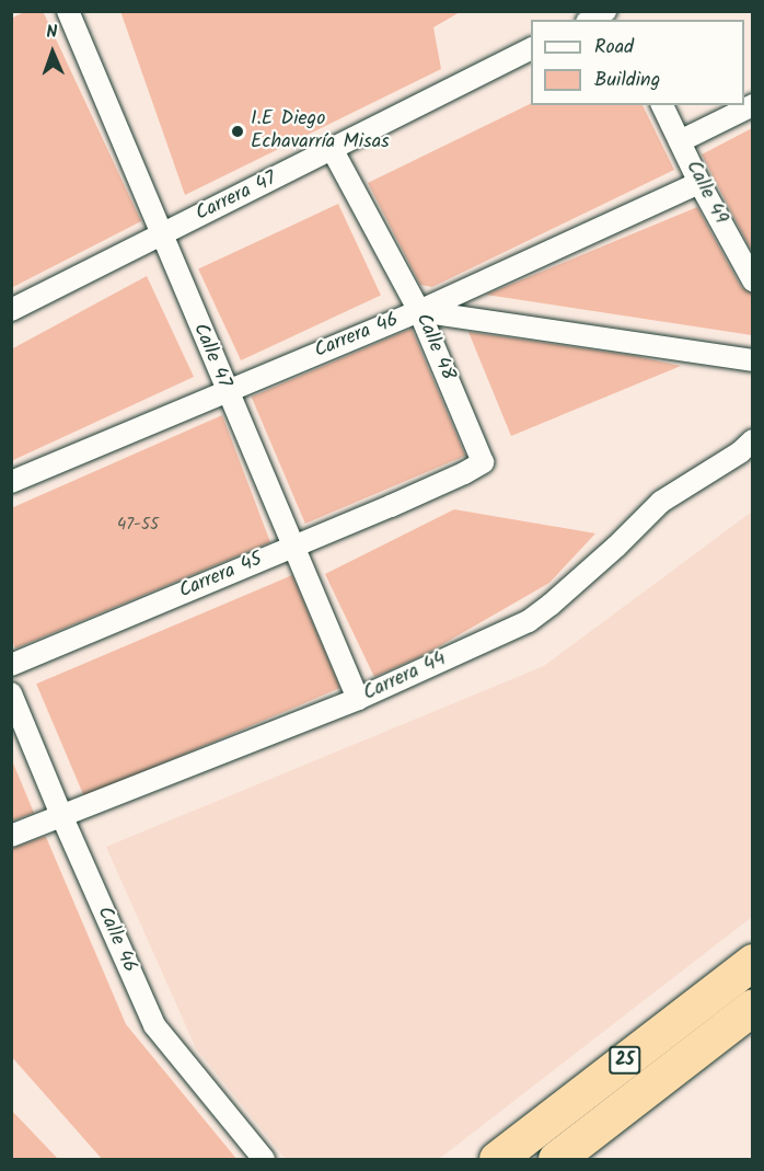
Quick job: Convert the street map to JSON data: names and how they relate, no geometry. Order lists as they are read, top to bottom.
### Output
{
  "streets": {
    "highway": ["25"],
    "street": [
      "Calle 49",
      "Carrera 47",
      "Carrera 46",
      "Calle 48",
      "Calle 47",
      "Carrera 45",
      "Carrera 44",
      "Calle 46"
    ]
  },
  "crossings": [
    ["Calle 49", "Carrera 46"],
    ["Carrera 47", "Calle 48"],
    ["Carrera 47", "Calle 47"],
    ["Carrera 46", "Calle 48"],
    ["Carrera 46", "Calle 47"],
    ["Calle 48", "Carrera 45"],
    ["Calle 47", "Carrera 45"],
    ["Calle 47", "Carrera 44"],
    ["Carrera 44", "Calle 46"]
  ],
  "places": ["I.E Diego Echavarría Misas"],
  "house_numbers": ["47-55"],
  "legend": ["Road", "Building"],
  "north": "top"
}
